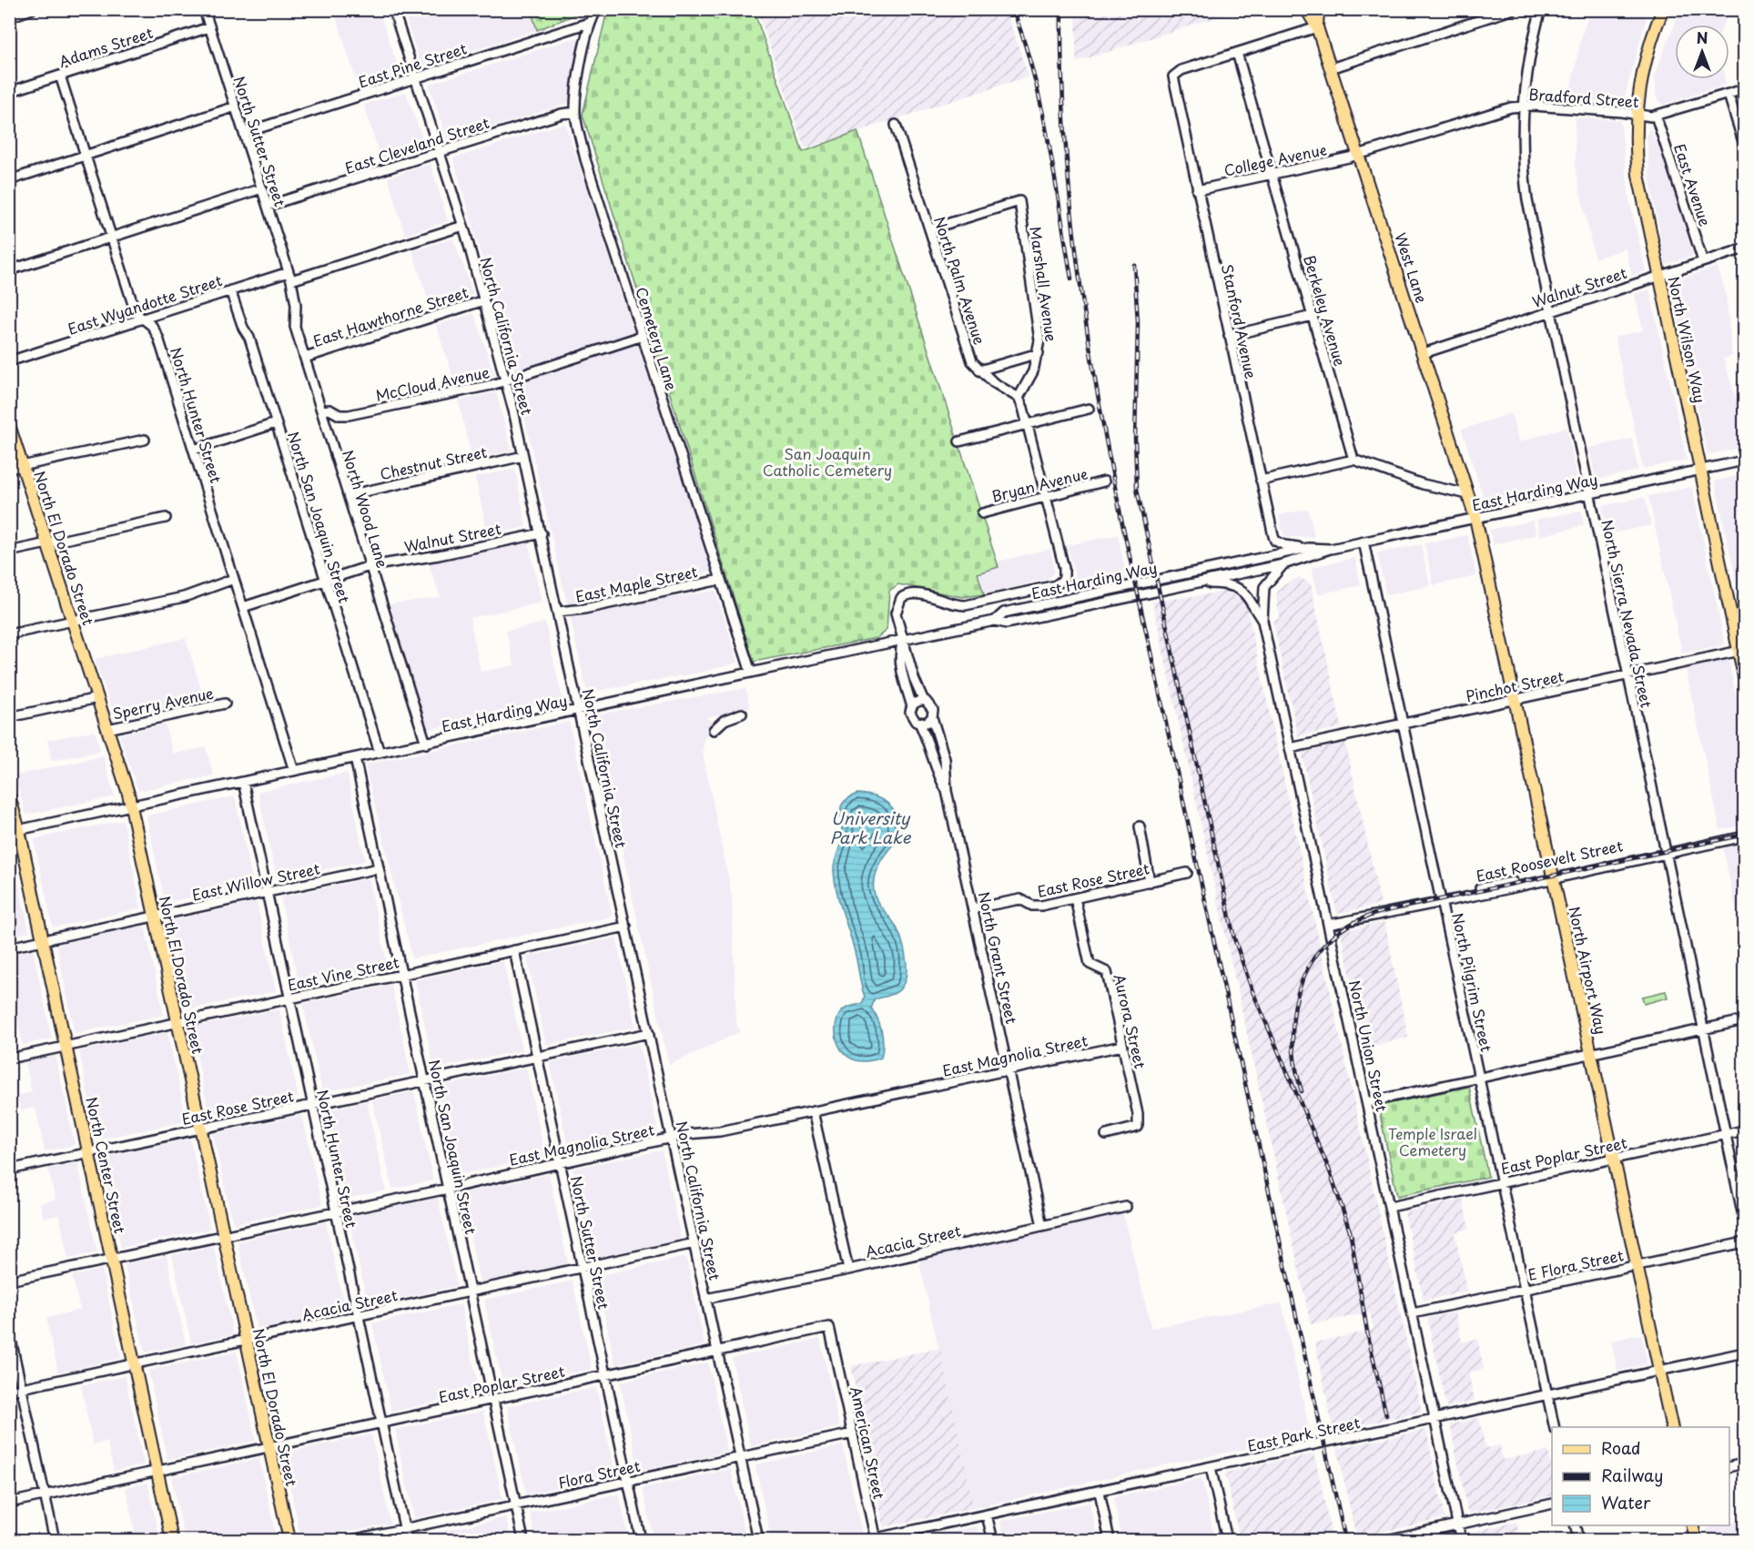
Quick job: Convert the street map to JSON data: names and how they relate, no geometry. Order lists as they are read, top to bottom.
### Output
{
  "streets": {
    "main road": [
      "West Lane",
      "North Wilson Way",
      "North El Dorado Street",
      "North Airport Way",
      "North Center Street"
    ],
    "street": [
      "Adams Street",
      "East Pine Street",
      "Bradford Street",
      "North Sutter Street",
      "East Cleveland Street",
      "College Avenue",
      "East Avenue",
      "North Palm Avenue",
      "Marshall Avenue",
      "Walnut Street",
      "East Wyandotte Street",
      "Berkeley Avenue",
      "East Hawthorne Street",
      "Stanford Avenue",
      "North California Street",
      "Cemetery Lane",
      "McCloud Avenue",
      "North Hunter Street",
      "Chestnut Street",
      "Bryan Avenue",
      "East Harding Way",
      "North Wood Lane",
      "North San Joaquin Street",
      "East Maple Street",
      "North Sierra Nevada Street",
      "Pinchot Street",
      "Sperry Avenue",
      "East Roosevelt Street",
      "East Rose Street",
      "East Willow Street",
      "North Grant Street",
      "East Vine Street",
      "North Pilgrim Street",
      "Aurora Street",
      "North Union Street",
      "East Magnolia Street",
      "East Poplar Street",
      "Acacia Street",
      "E Flora Street",
      "East Park Street",
      "American Street",
      "Flora Street"
    ]
  },
  "crossings": [
    ["Adams Street", "North Sutter Street"],
    ["Adams Street", "North Hunter Street"],
    ["East Pine Street", "North Sutter Street"],
    ["East Pine Street", "North California Street"],
    ["East Pine Street", "Cemetery Lane"],
    ["Bradford Street", "College Avenue"],
    ["Bradford Street", "East Avenue"],
    ["Bradford Street", "West Lane"],
    ["Bradford Street", "North Wilson Way"],
    ["Bradford Street", "North Sierra Nevada Street"],
    ["North Sutter Street", "East Cleveland Street"],
    ["North Sutter Street", "East Wyandotte Street"],
    ["North Sutter Street", "North Wood Lane"],
    ["North Sutter Street", "East Rose Street"],
    ["North Sutter Street", "East Vine Street"],
    ["North Sutter Street", "East Magnolia Street"],
    ["North Sutter Street", "East Poplar Street"],
    ["North Sutter Street", "Acacia Street"],
    ["North Sutter Street", "Flora Street"],
    ["East Cleveland Street", "North California Street"],
    ["East Cleveland Street", "Cemetery Lane"],
    ["College Avenue", "West Lane"],
    ["College Avenue", "Berkeley Avenue"],
    ["College Avenue", "Stanford Avenue"],
    ["East Avenue", "Walnut Street"],
    ["West Lane", "Walnut Street"],
    ["West Lane", "East Harding Way"],
    ["West Lane", "North Airport Way"],
    ["North Palm Avenue", "Marshall Avenue"],
    ["Walnut Street", "North California Street"],
    ["Walnut Street", "North Wilson Way"],
    ["Walnut Street", "North Hunter Street"],
    ["Walnut Street", "North Wood Lane"],
    ["Walnut Street", "North San Joaquin Street"],
    ["Walnut Street", "North Sierra Nevada Street"],
    ["East Wyandotte Street", "North California Street"],
    ["East Wyandotte Street", "North Hunter Street"],
    ["East Wyandotte Street", "North Wood Lane"],
    ["East Wyandotte Street", "North San Joaquin Street"],
    ["Berkeley Avenue", "Stanford Avenue"],
    ["East Hawthorne Street", "North California Street"],
    ["East Hawthorne Street", "North Wood Lane"],
    ["Stanford Avenue", "East Harding Way"],
    ["North California Street", "McCloud Avenue"],
    ["North California Street", "Chestnut Street"],
    ["North California Street", "East Harding Way"],
    ["North California Street", "East Maple Street"],
    ["North California Street", "East Rose Street"],
    ["North California Street", "East Vine Street"],
    ["North California Street", "East Magnolia Street"],
    ["North California Street", "East Poplar Street"],
    ["North California Street", "Acacia Street"],
    ["North California Street", "Flora Street"],
    ["Cemetery Lane", "McCloud Avenue"],
    ["Cemetery Lane", "East Harding Way"],
    ["Cemetery Lane", "East Maple Street"],
    ["North Wilson Way", "East Harding Way"],
    ["North Wilson Way", "Pinchot Street"],
    ["McCloud Avenue", "North Wood Lane"],
    ["North Hunter Street", "East Harding Way"],
    ["North Hunter Street", "East Rose Street"],
    ["North Hunter Street", "East Willow Street"],
    ["North Hunter Street", "East Vine Street"],
    ["North Hunter Street", "East Magnolia Street"],
    ["North Hunter Street", "East Poplar Street"],
    ["North Hunter Street", "Acacia Street"],
    ["North Hunter Street", "Flora Street"],
    ["Chestnut Street", "North Wood Lane"],
    ["East Harding Way", "North Wood Lane"],
    ["East Harding Way", "North San Joaquin Street"],
    ["East Harding Way", "North El Dorado Street"],
    ["East Harding Way", "North Sierra Nevada Street"],
    ["East Harding Way", "North Grant Street"],
    ["East Harding Way", "North Airport Way"],
    ["East Harding Way", "North Pilgrim Street"],
    ["East Harding Way", "North Union Street"],
    ["East Harding Way", "North Center Street"],
    ["North San Joaquin Street", "East Rose Street"],
    ["North San Joaquin Street", "East Willow Street"],
    ["North San Joaquin Street", "East Vine Street"],
    ["North San Joaquin Street", "East Magnolia Street"],
    ["North San Joaquin Street", "East Poplar Street"],
    ["North San Joaquin Street", "Acacia Street"],
    ["North San Joaquin Street", "Flora Street"],
    ["North El Dorado Street", "Sperry Avenue"],
    ["North El Dorado Street", "East Rose Street"],
    ["North El Dorado Street", "East Willow Street"],
    ["North El Dorado Street", "East Vine Street"],
    ["North El Dorado Street", "East Magnolia Street"],
    ["North El Dorado Street", "East Poplar Street"],
    ["North El Dorado Street", "Acacia Street"],
    ["North Sierra Nevada Street", "Pinchot Street"],
    ["North Sierra Nevada Street", "East Roosevelt Street"],
    ["North Sierra Nevada Street", "East Poplar Street"],
    ["Pinchot Street", "North Airport Way"],
    ["Pinchot Street", "North Pilgrim Street"],
    ["Pinchot Street", "North Union Street"],
    ["East Roosevelt Street", "North Airport Way"],
    ["East Roosevelt Street", "North Pilgrim Street"],
    ["East Roosevelt Street", "North Union Street"],
    ["East Rose Street", "North Grant Street"],
    ["East Rose Street", "Aurora Street"],
    ["East Rose Street", "North Center Street"],
    ["East Willow Street", "North Center Street"],
    ["North Grant Street", "East Magnolia Street"],
    ["North Grant Street", "Acacia Street"],
    ["North Airport Way", "East Poplar Street"],
    ["North Airport Way", "E Flora Street"],
    ["North Airport Way", "East Park Street"],
    ["East Vine Street", "North Center Street"],
    ["North Pilgrim Street", "East Poplar Street"],
    ["North Pilgrim Street", "E Flora Street"],
    ["North Pilgrim Street", "East Park Street"],
    ["Aurora Street", "East Magnolia Street"],
    ["North Union Street", "East Poplar Street"],
    ["North Union Street", "E Flora Street"],
    ["North Union Street", "East Park Street"],
    ["East Magnolia Street", "North Center Street"],
    ["East Poplar Street", "North Center Street"],
    ["East Poplar Street", "American Street"],
    ["North Center Street", "Acacia Street"],
    ["East Park Street", "American Street"],
    ["American Street", "Flora Street"]
  ],
  "water": ["University Park Lake"],
  "parks": ["San Joaquin Catholic Cemetery", "Temple Israel Cemetery"],
  "legend": ["Road", "Railway", "Water"],
  "north": "top"
}
